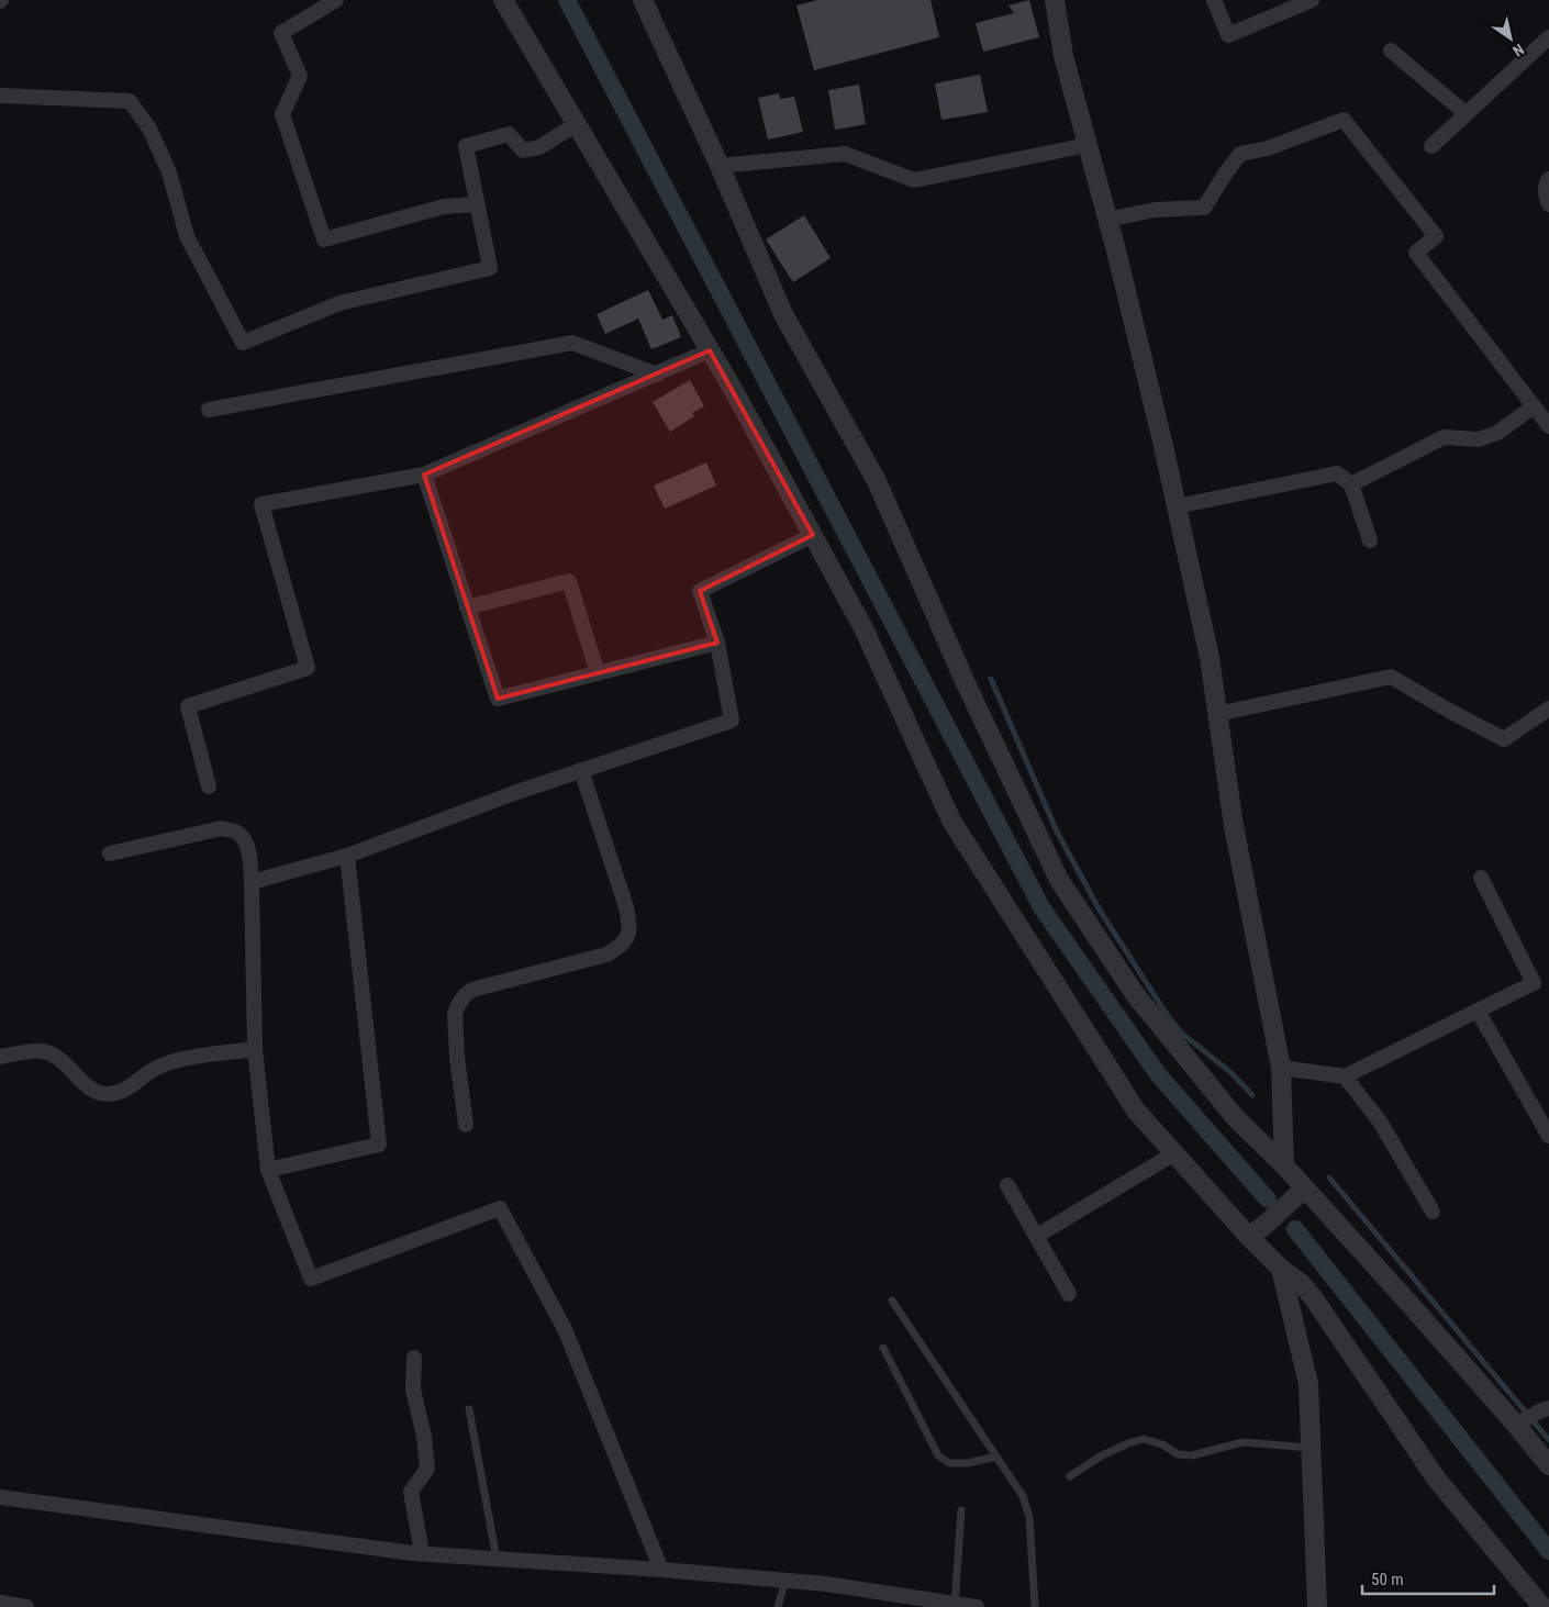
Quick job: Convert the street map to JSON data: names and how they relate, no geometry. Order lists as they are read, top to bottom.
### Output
{
  "scale_bar": "50 m",
  "north": "bottom right"
}
